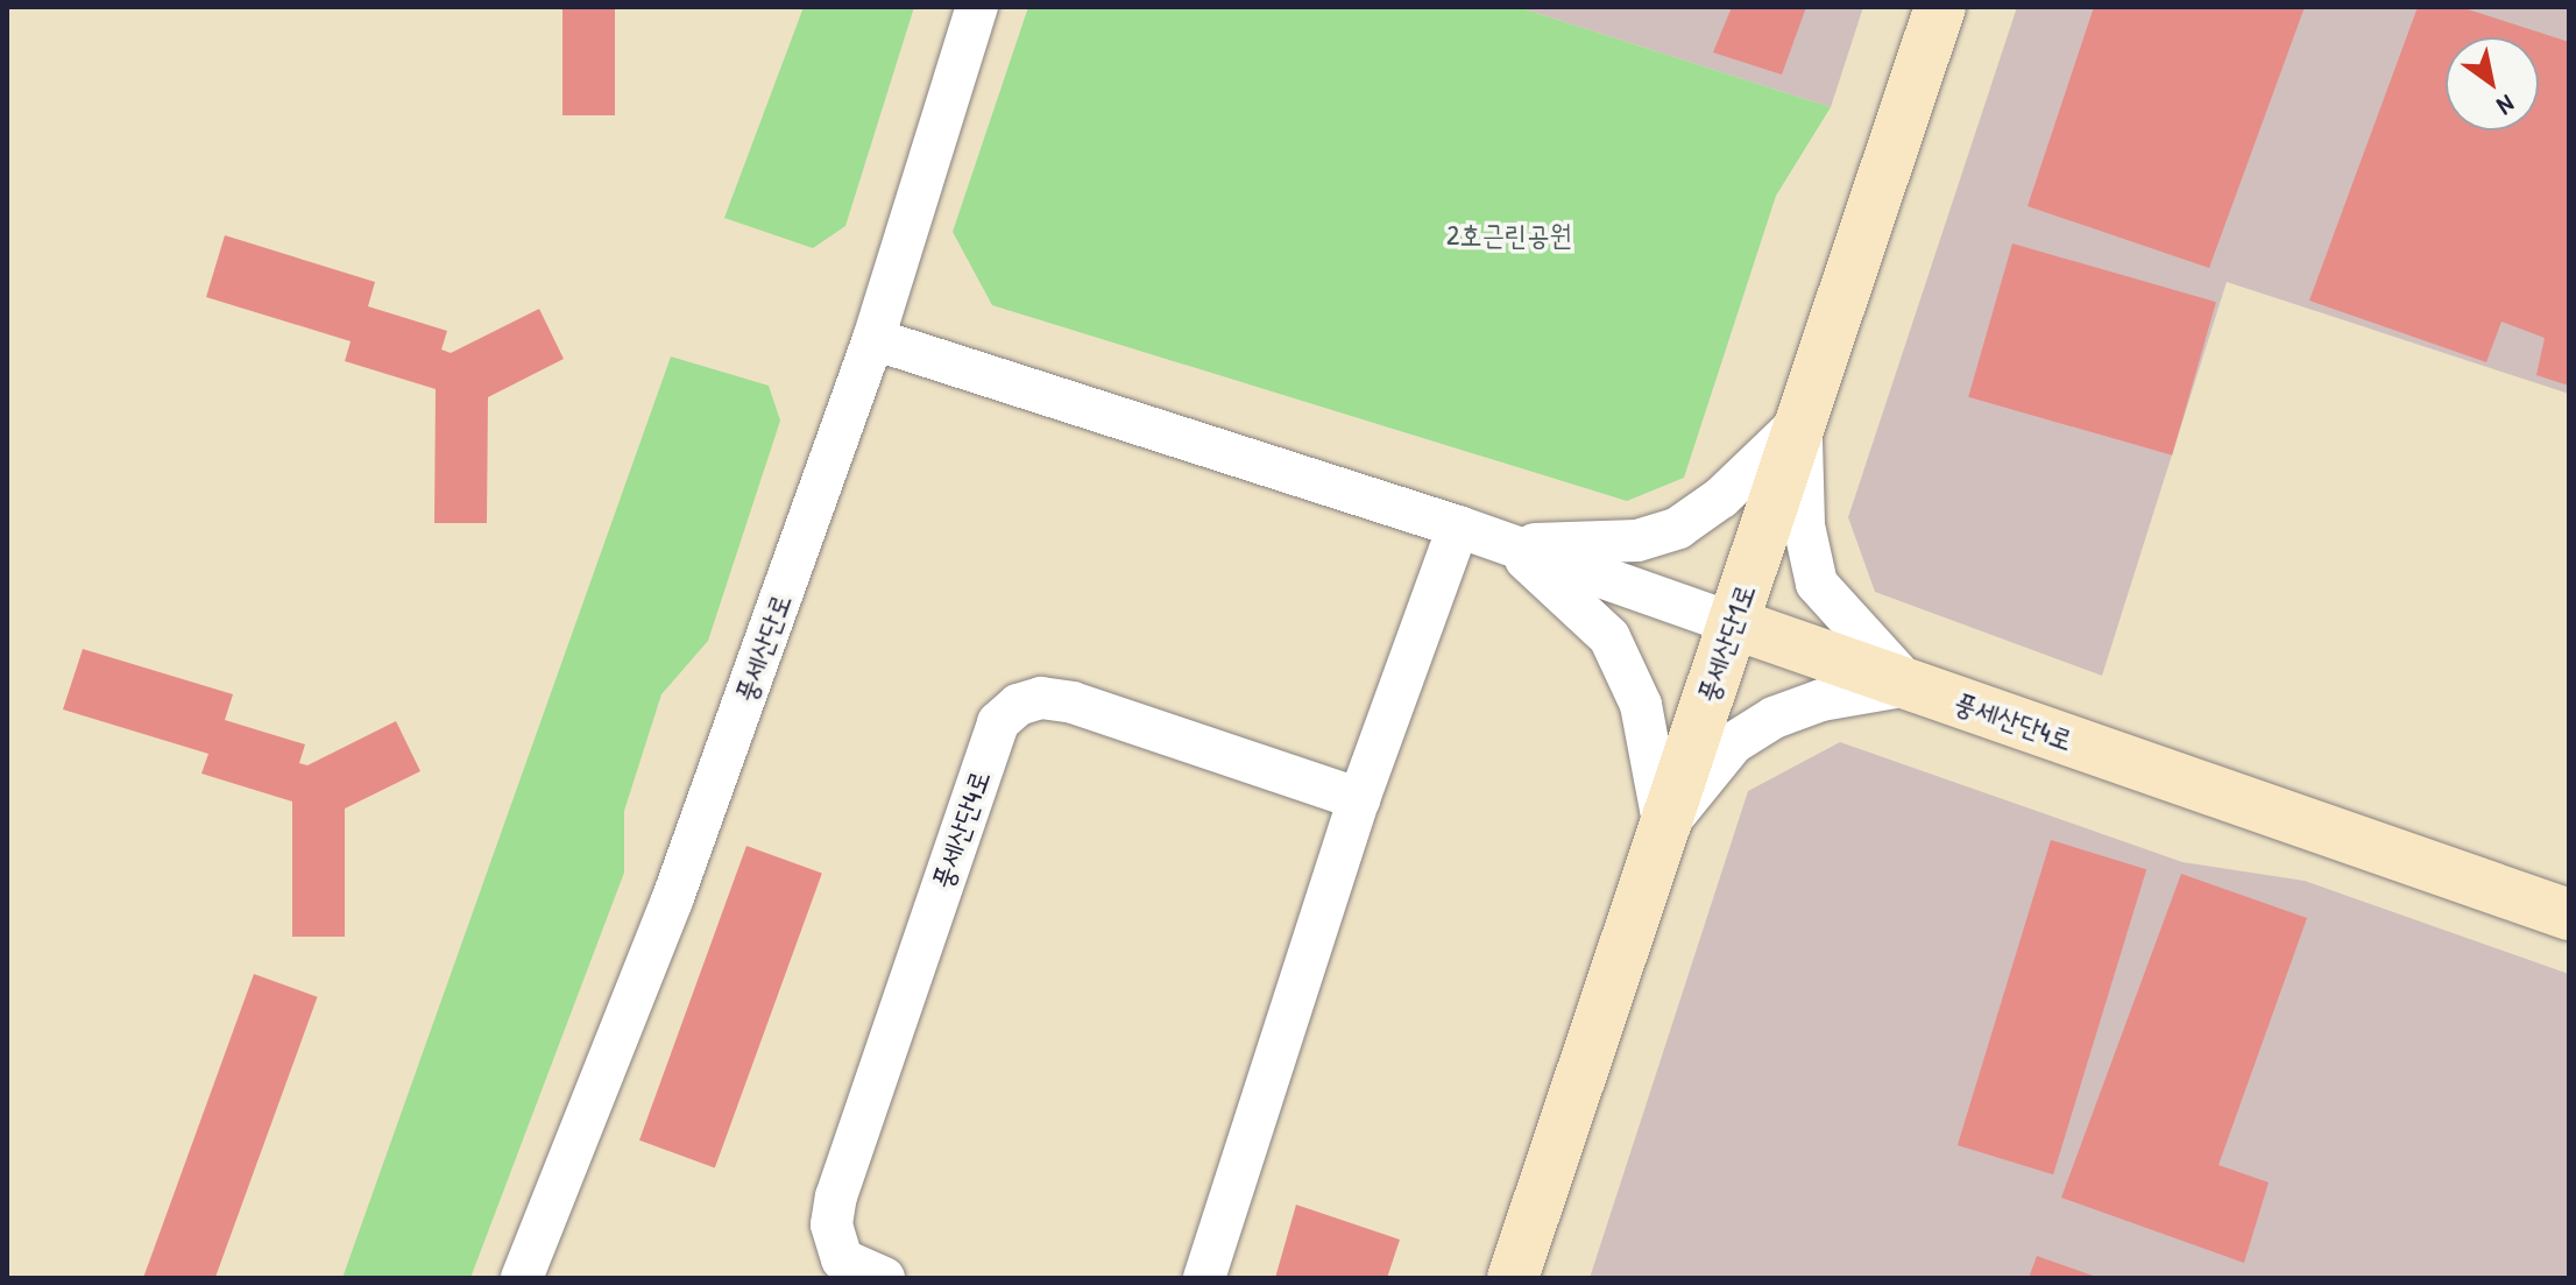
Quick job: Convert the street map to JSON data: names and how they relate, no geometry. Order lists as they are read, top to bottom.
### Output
{
  "streets": {
    "street": ["풍세산단1로", "풍세산단로", "풍세산단4로"]
  },
  "crossings": [
    ["풍세산단1로", "풍세산단4로"],
    ["풍세산단로", "풍세산단4로"]
  ],
  "parks": ["2호근린공원"],
  "north": "bottom right"
}
